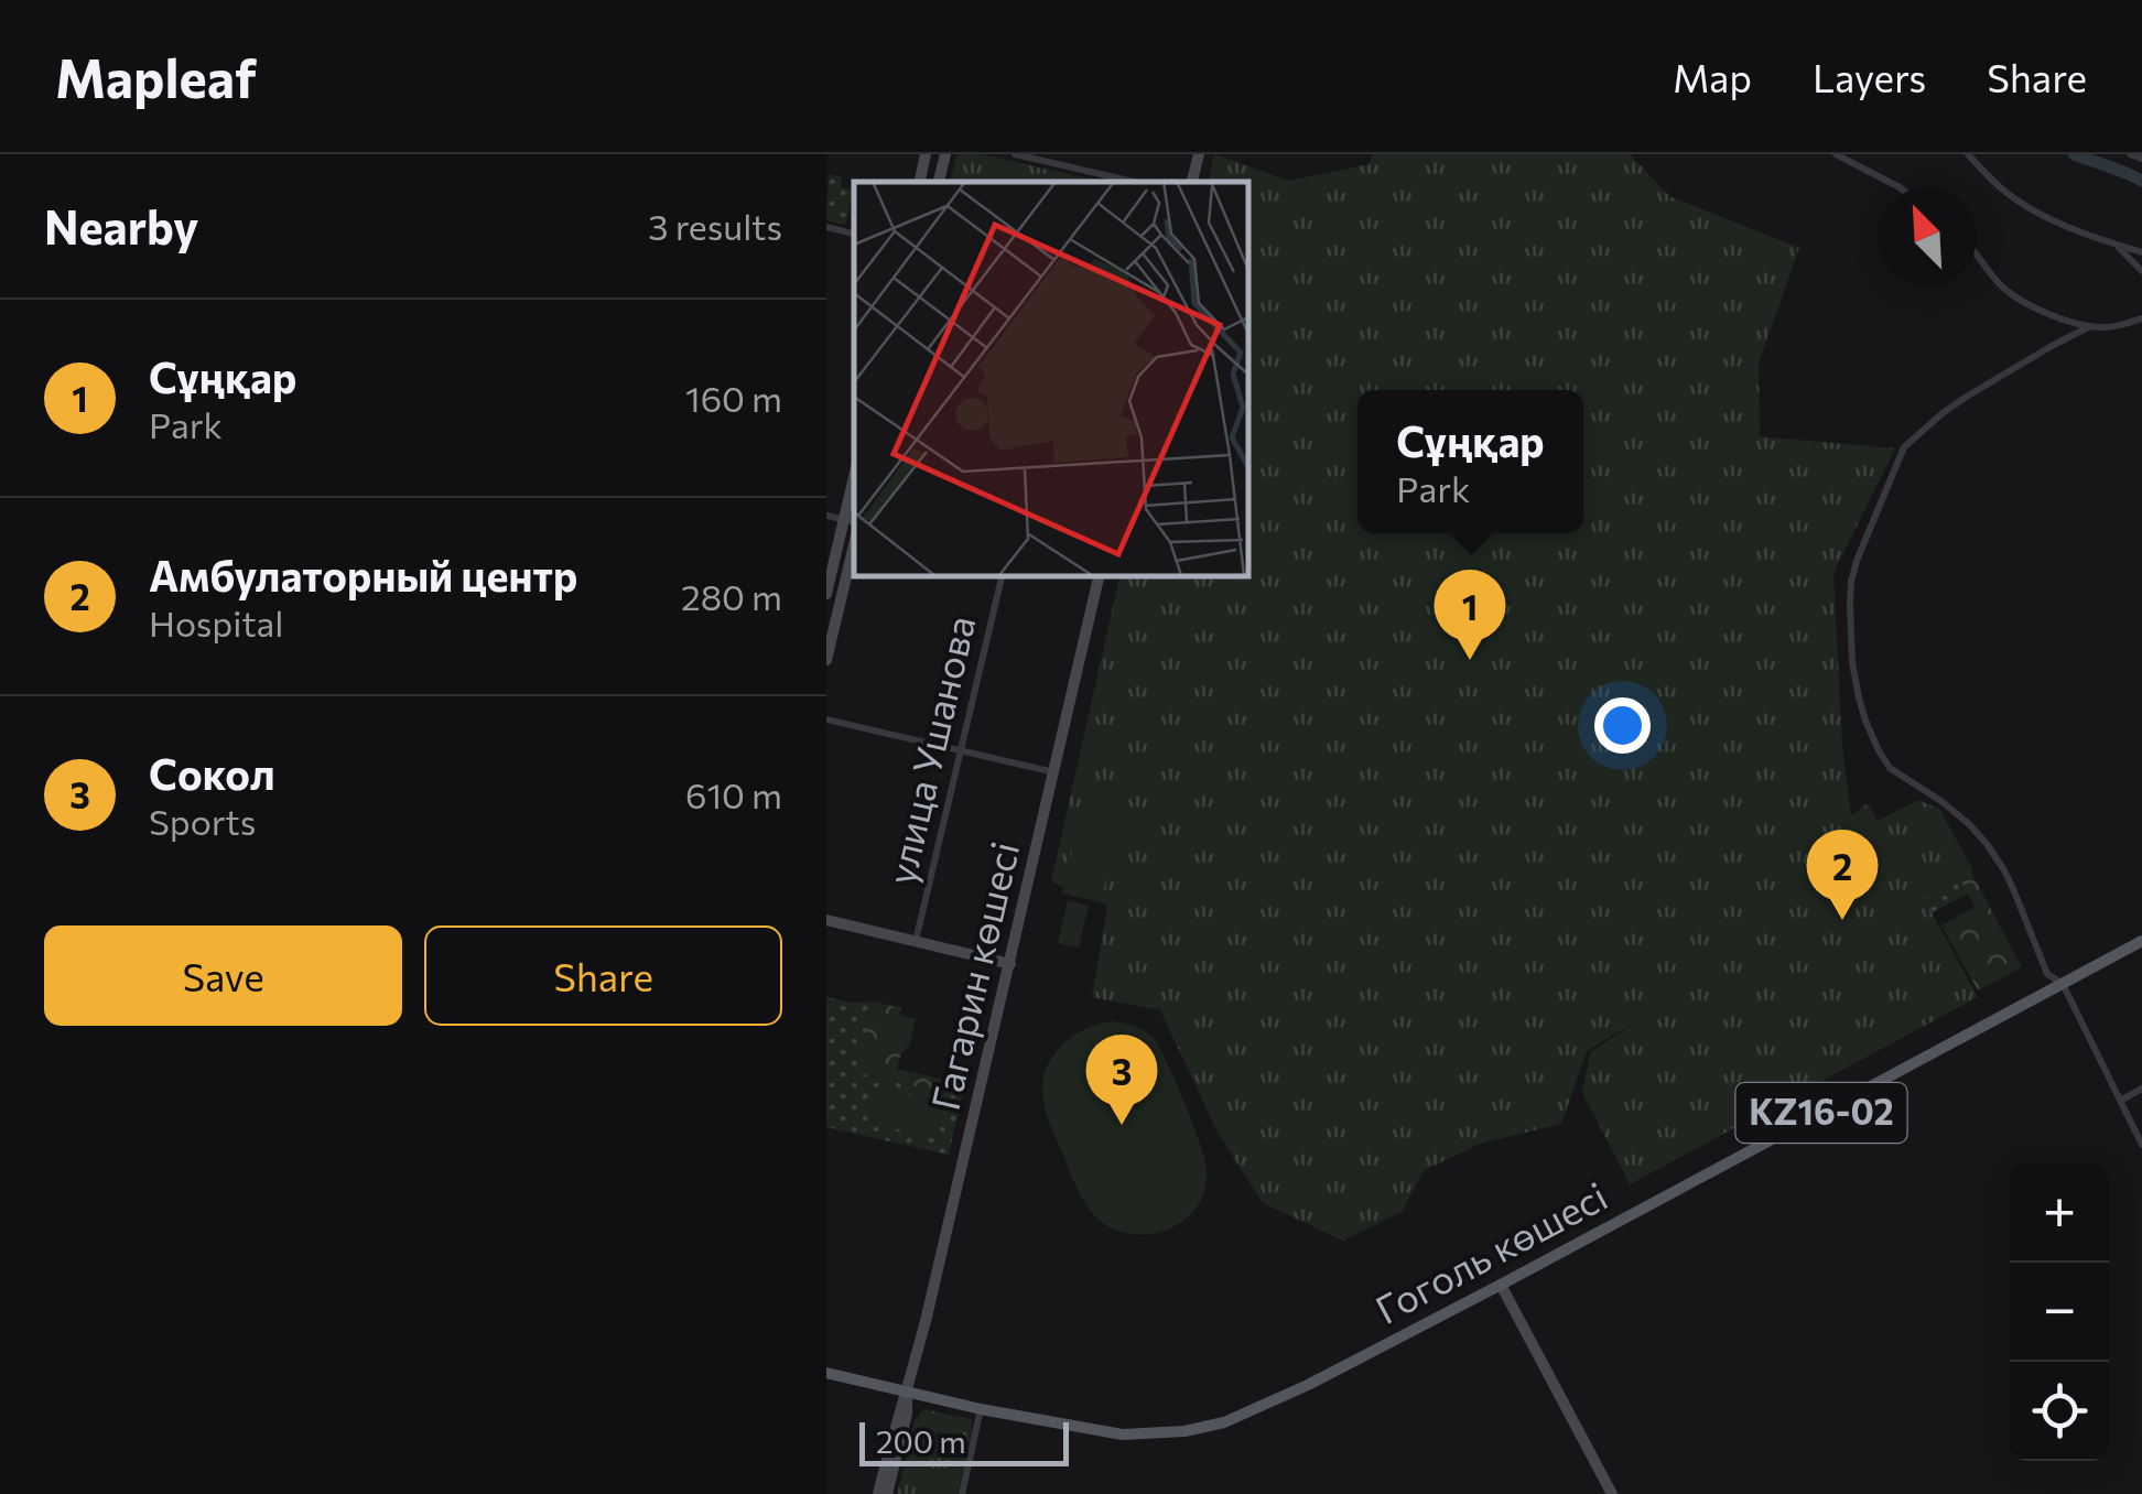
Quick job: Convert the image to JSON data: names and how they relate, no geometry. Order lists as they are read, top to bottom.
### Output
{
  "streets": {
    "main road": ["KZ16-02", "Гоголь көшесі"],
    "street": ["улица Ушанова", "Гагарин көшесі"]
  },
  "crossings": [
    ["Гагарин көшесі", "Гоголь көшесі"]
  ],
  "scale_bar": "200 m",
  "north": "top left",
  "page": {
    "header": "Mapleaf",
    "nav": ["Map", "Layers", "Share"],
    "heading": ["Nearby", "3 results"],
    "list": [
      {
        "mark": "1",
        "name": "Сұңқар",
        "note": "Park",
        "value": "160 m"
      },
      {
        "mark": "2",
        "name": "Амбулаторный центр",
        "note": "Hospital",
        "value": "280 m"
      },
      {
        "mark": "3",
        "name": "Сокол",
        "note": "Sports",
        "value": "610 m"
      }
    ],
    "popup": ["Сұңқар", "Park"],
    "pins": ["1", "2", "3"],
    "buttons": ["Save", "Share"],
    "map_buttons": ["+", "−"],
    "scale": "200 m"
  }
}
